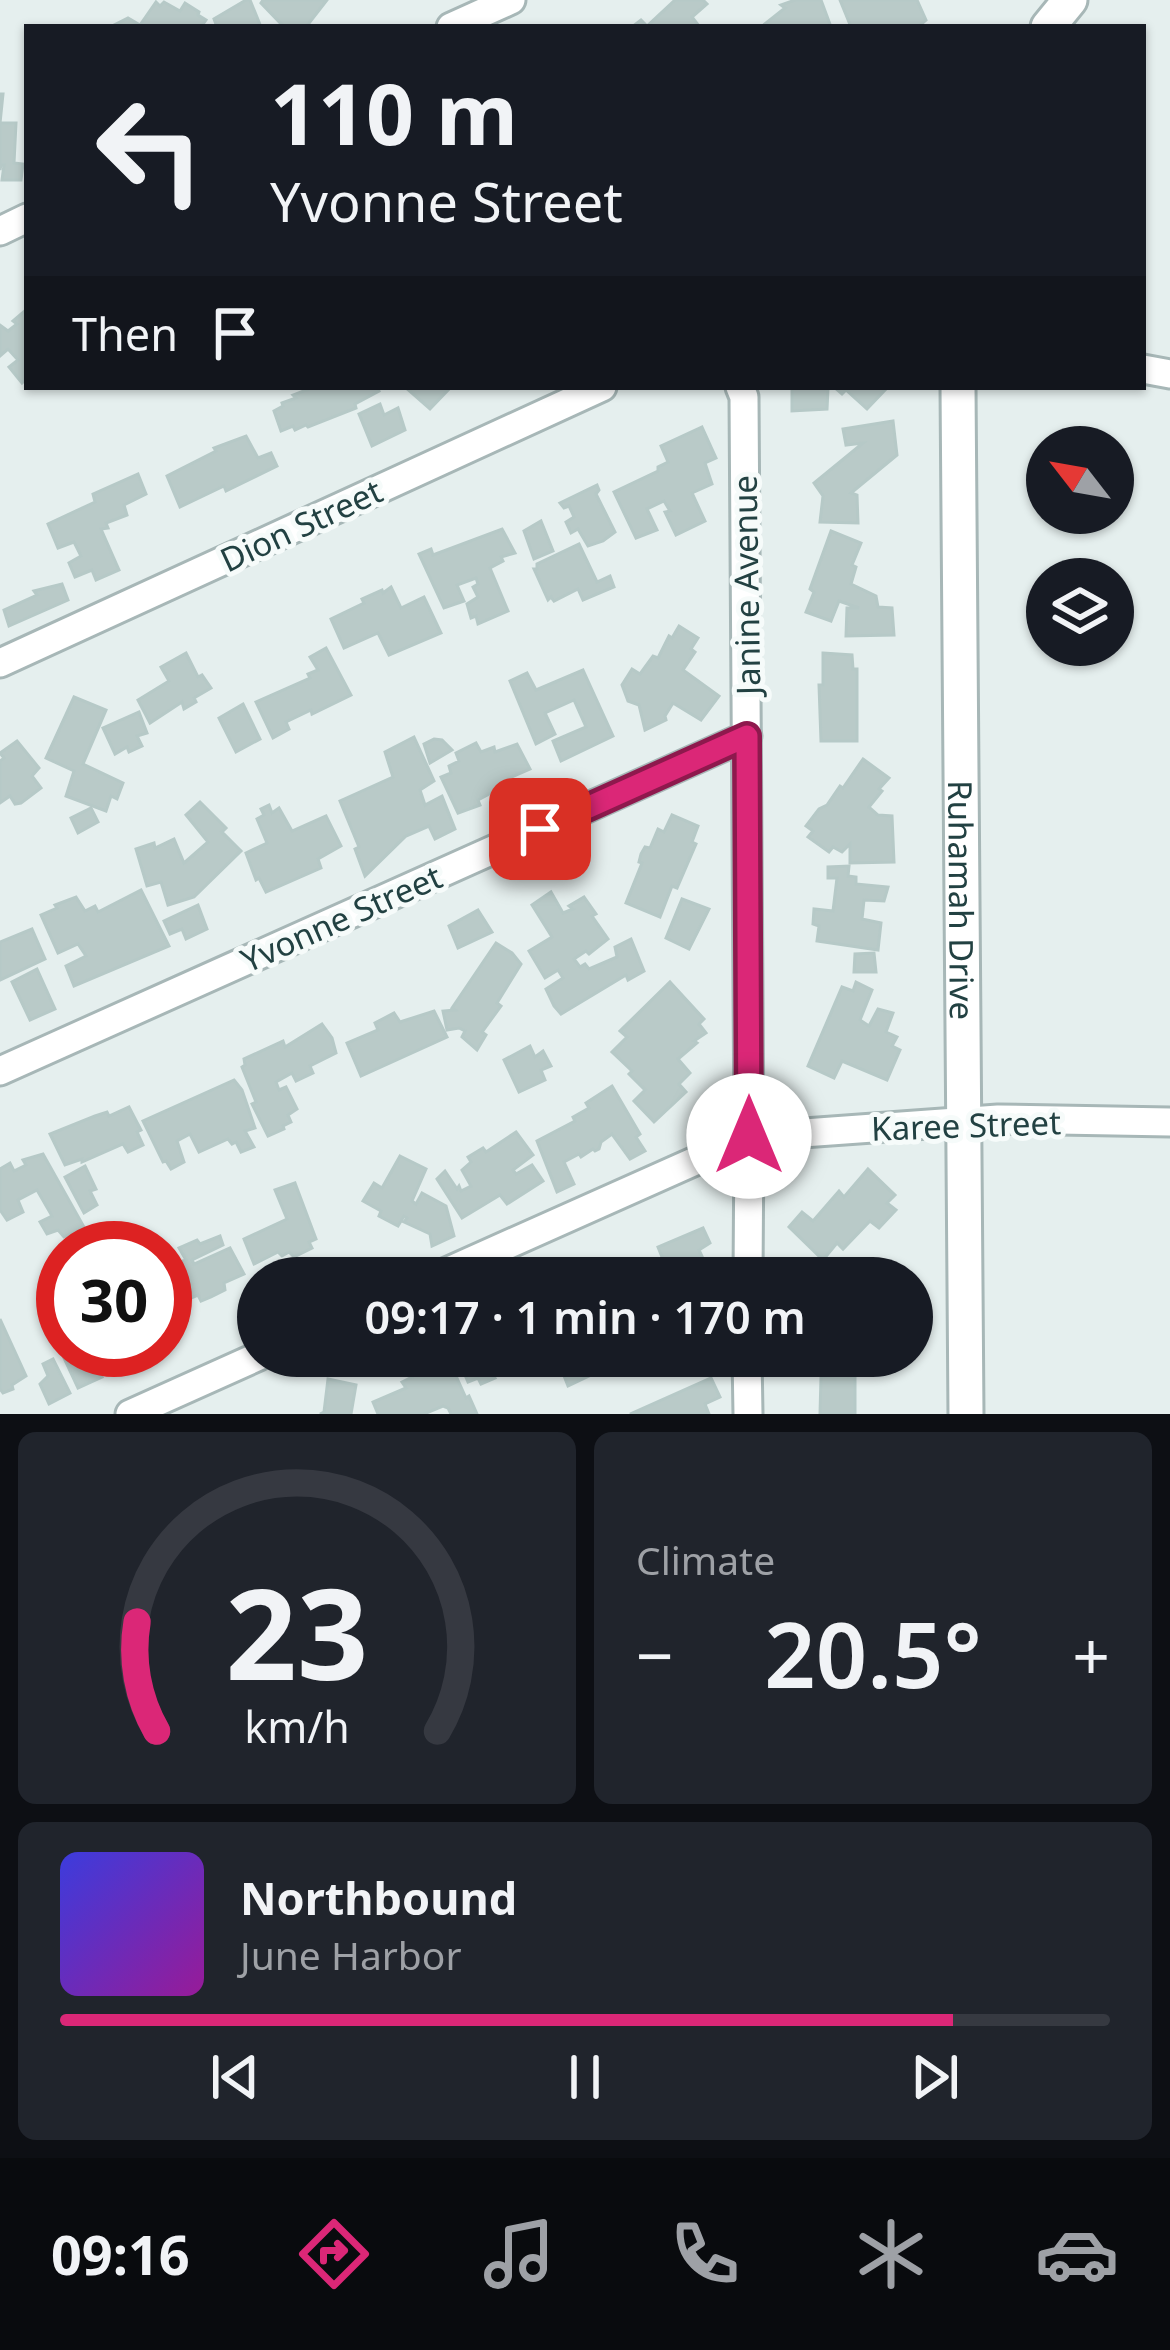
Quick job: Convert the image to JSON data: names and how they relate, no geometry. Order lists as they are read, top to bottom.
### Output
{
  "streets": {
    "street": [
      "Dion Street",
      "Janine Avenue",
      "Ruhamah Drive",
      "Yvonne Street",
      "Karee Street"
    ]
  },
  "crossings": [
    ["Janine Avenue", "Yvonne Street"],
    ["Janine Avenue", "Karee Street"],
    ["Ruhamah Drive", "Karee Street"]
  ],
  "north": "top left",
  "page": {
    "turn": ["110 m", "Yvonne Street"],
    "then": "Then",
    "limit": "30",
    "trip": "09:17 · 1 min · 170 m",
    "tile": "Climate",
    "heat": ["−", "20.5°", "+"],
    "song": ["Northbound", "June Harbor"],
    "tabs": "09:16",
    "gauge": ["23", "km/h"]
  }
}
